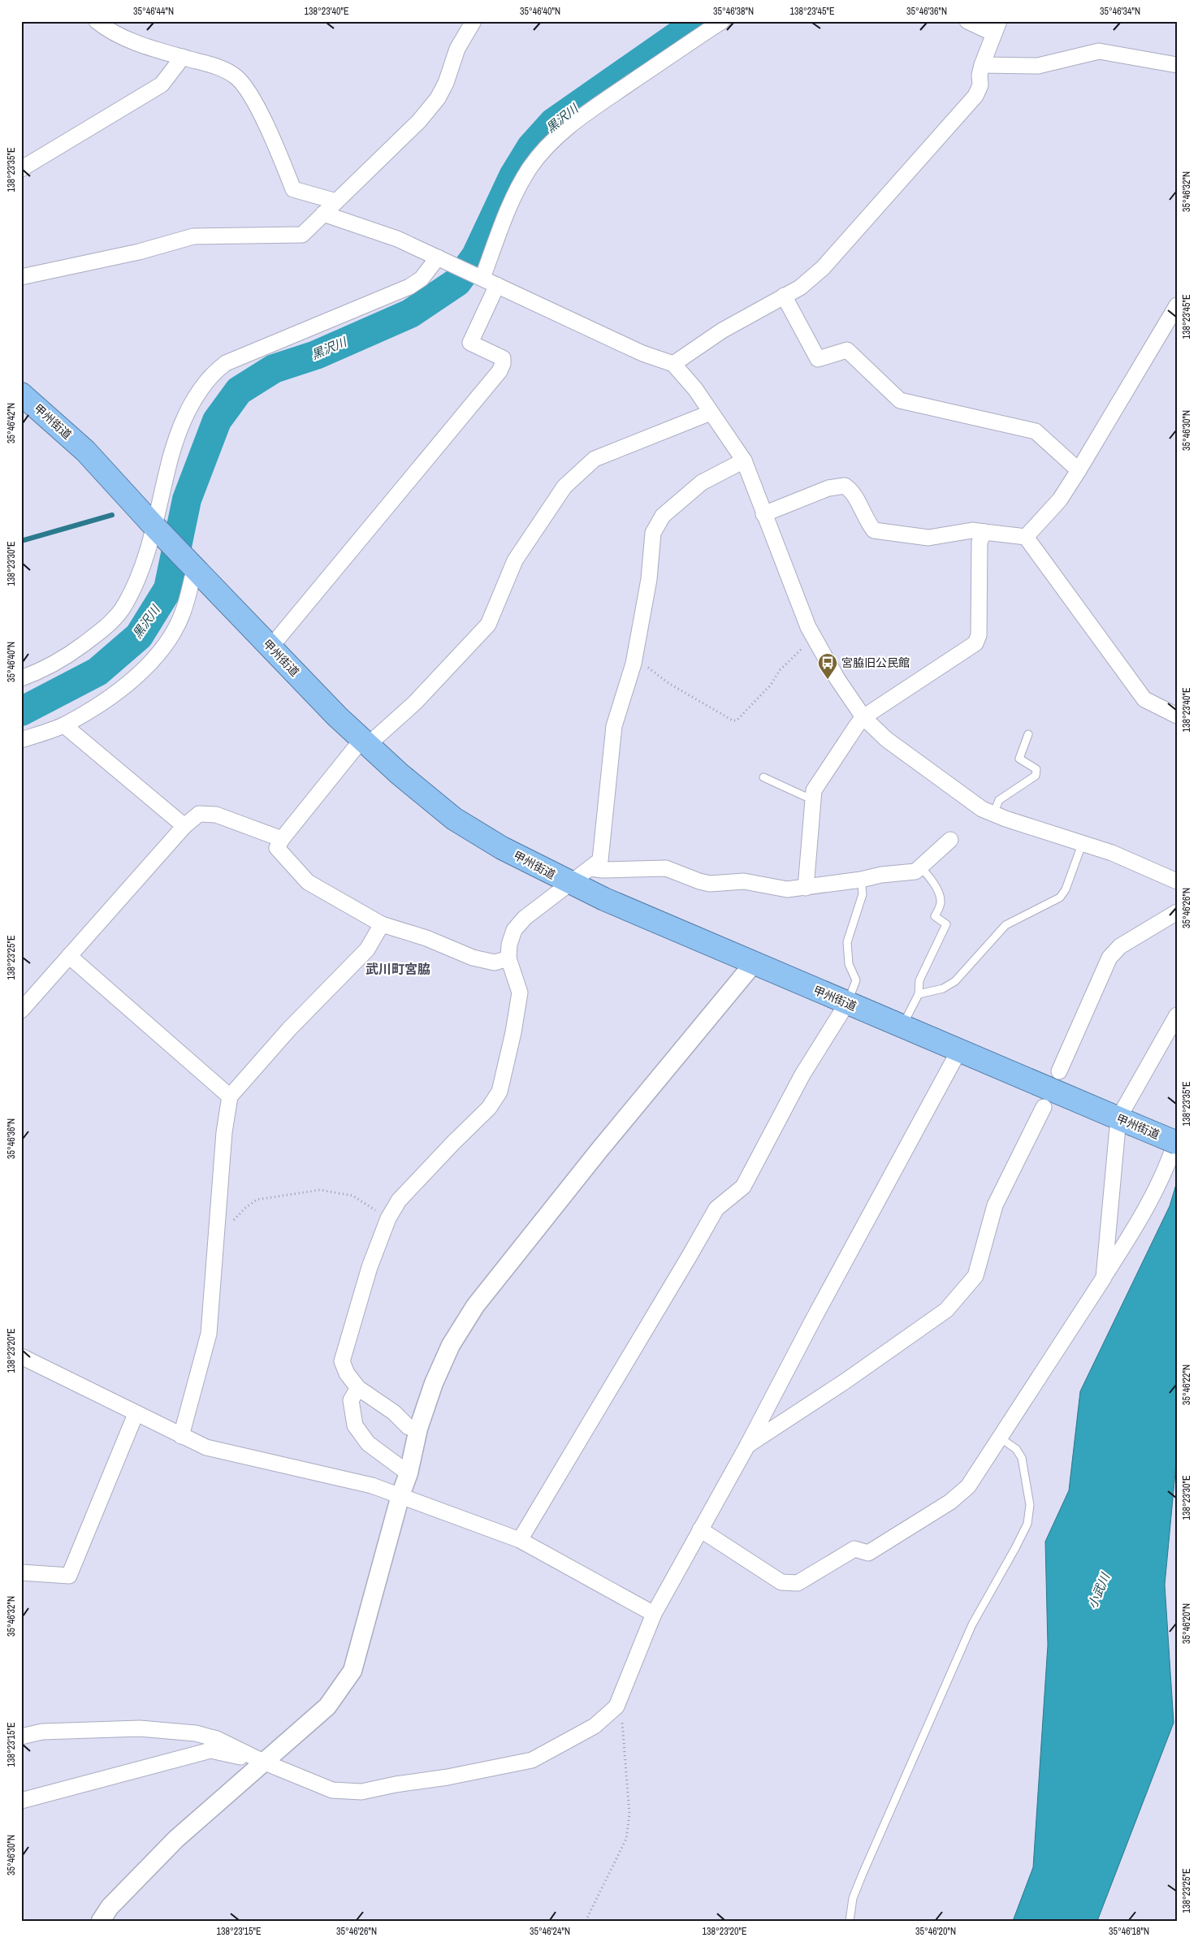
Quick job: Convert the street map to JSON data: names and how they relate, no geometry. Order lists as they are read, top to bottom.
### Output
{
  "streets": {
    "highway": ["甲州街道"]
  },
  "districts": ["武川町宮脇"],
  "water": ["黒沢川", "小武川"],
  "places": {
    "bus stop": ["宮脇旧公民館"]
  },
  "coordinates": [
    "35°46'44\"N",
    "138°23'40\"E",
    "35°46'40\"N",
    "35°46'38\"N",
    "138°23'45\"E",
    "35°46'36\"N",
    "35°46'34\"N",
    "138°23'35\"E",
    "35°46'32\"N",
    "35°46'42\"N",
    "35°46'30\"N",
    "138°23'30\"E",
    "35°46'26\"N",
    "138°23'25\"E",
    "138°23'20\"E",
    "35°46'22\"N",
    "35°46'20\"N",
    "138°23'15\"E",
    "35°46'24\"N",
    "35°46'18\"N"
  ]
}
